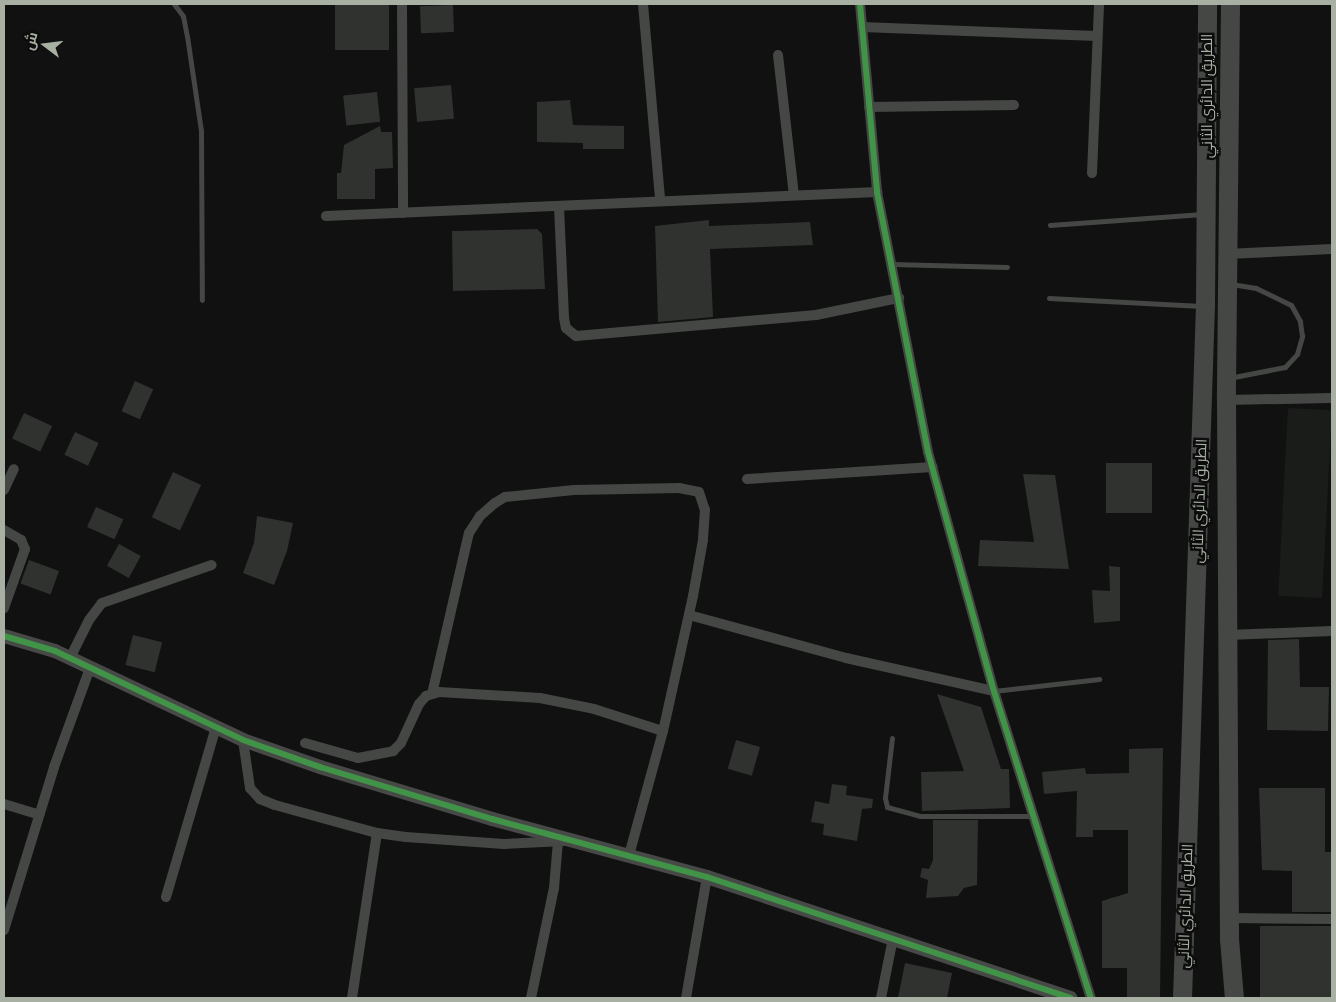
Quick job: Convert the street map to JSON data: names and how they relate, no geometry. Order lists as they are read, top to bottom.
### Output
{
  "streets": {
    "highway": ["الطريق الدائري الثاني"]
  },
  "north": "left"
}
